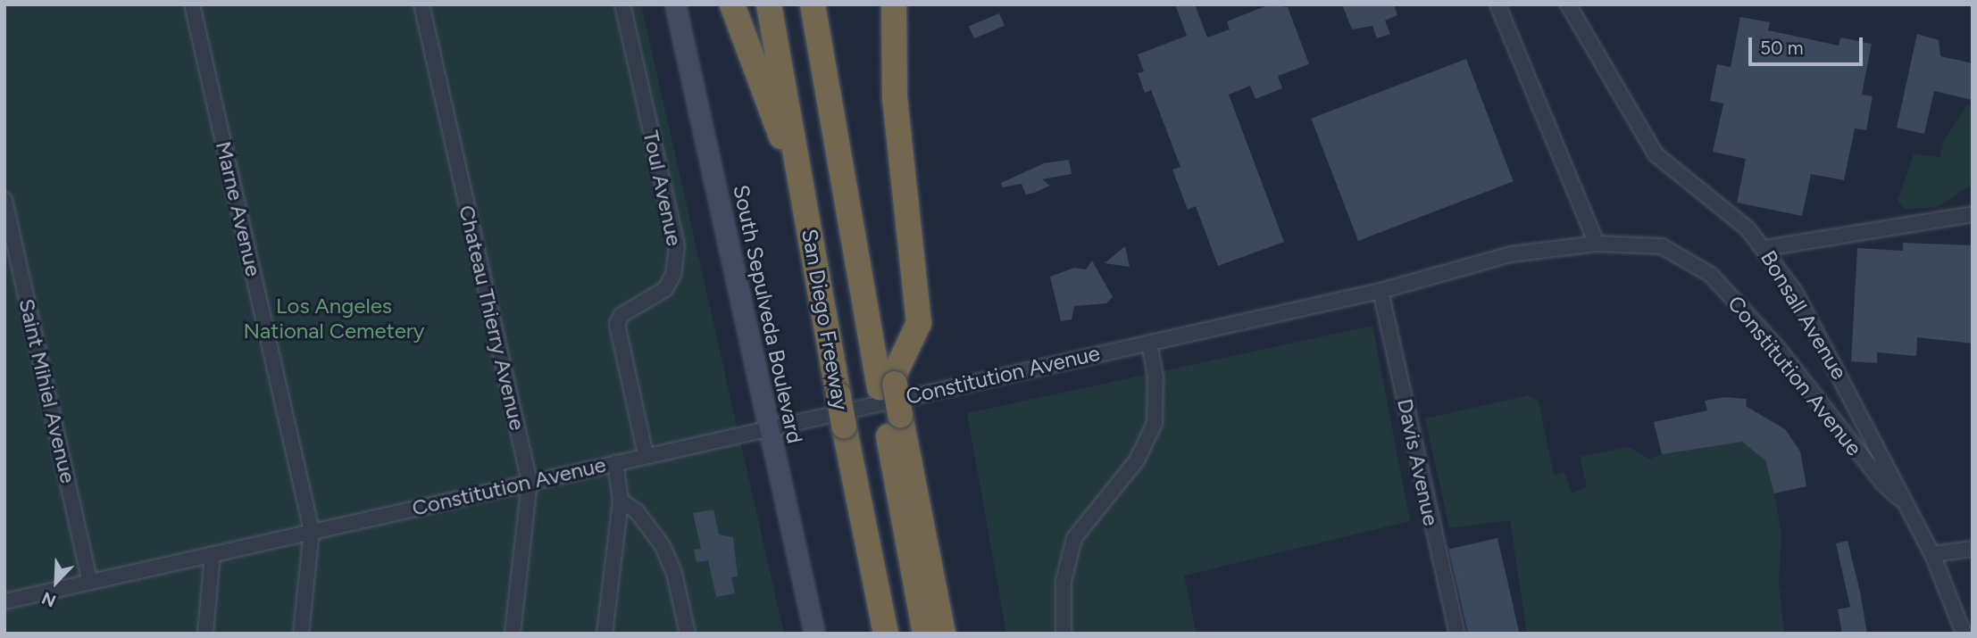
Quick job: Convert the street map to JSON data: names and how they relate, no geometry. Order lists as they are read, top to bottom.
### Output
{
  "streets": {
    "highway": ["San Diego Freeway"],
    "main road": ["South Sepulveda Boulevard"],
    "street": [
      "Toul Avenue",
      "Marne Avenue",
      "Bonsall Avenue",
      "Chateau Thierry Avenue",
      "Constitution Avenue",
      "Saint Mihiel Avenue",
      "Davis Avenue"
    ]
  },
  "crossings": [
    ["Toul Avenue", "Constitution Avenue"],
    ["Marne Avenue", "Constitution Avenue"],
    ["South Sepulveda Boulevard", "Constitution Avenue"],
    ["Bonsall Avenue", "Constitution Avenue"],
    ["Chateau Thierry Avenue", "Constitution Avenue"],
    ["Constitution Avenue", "Saint Mihiel Avenue"],
    ["Constitution Avenue", "Davis Avenue"]
  ],
  "parks": ["Los Angeles National Cemetery"],
  "scale_bar": "50 m",
  "north": "bottom left"
}
